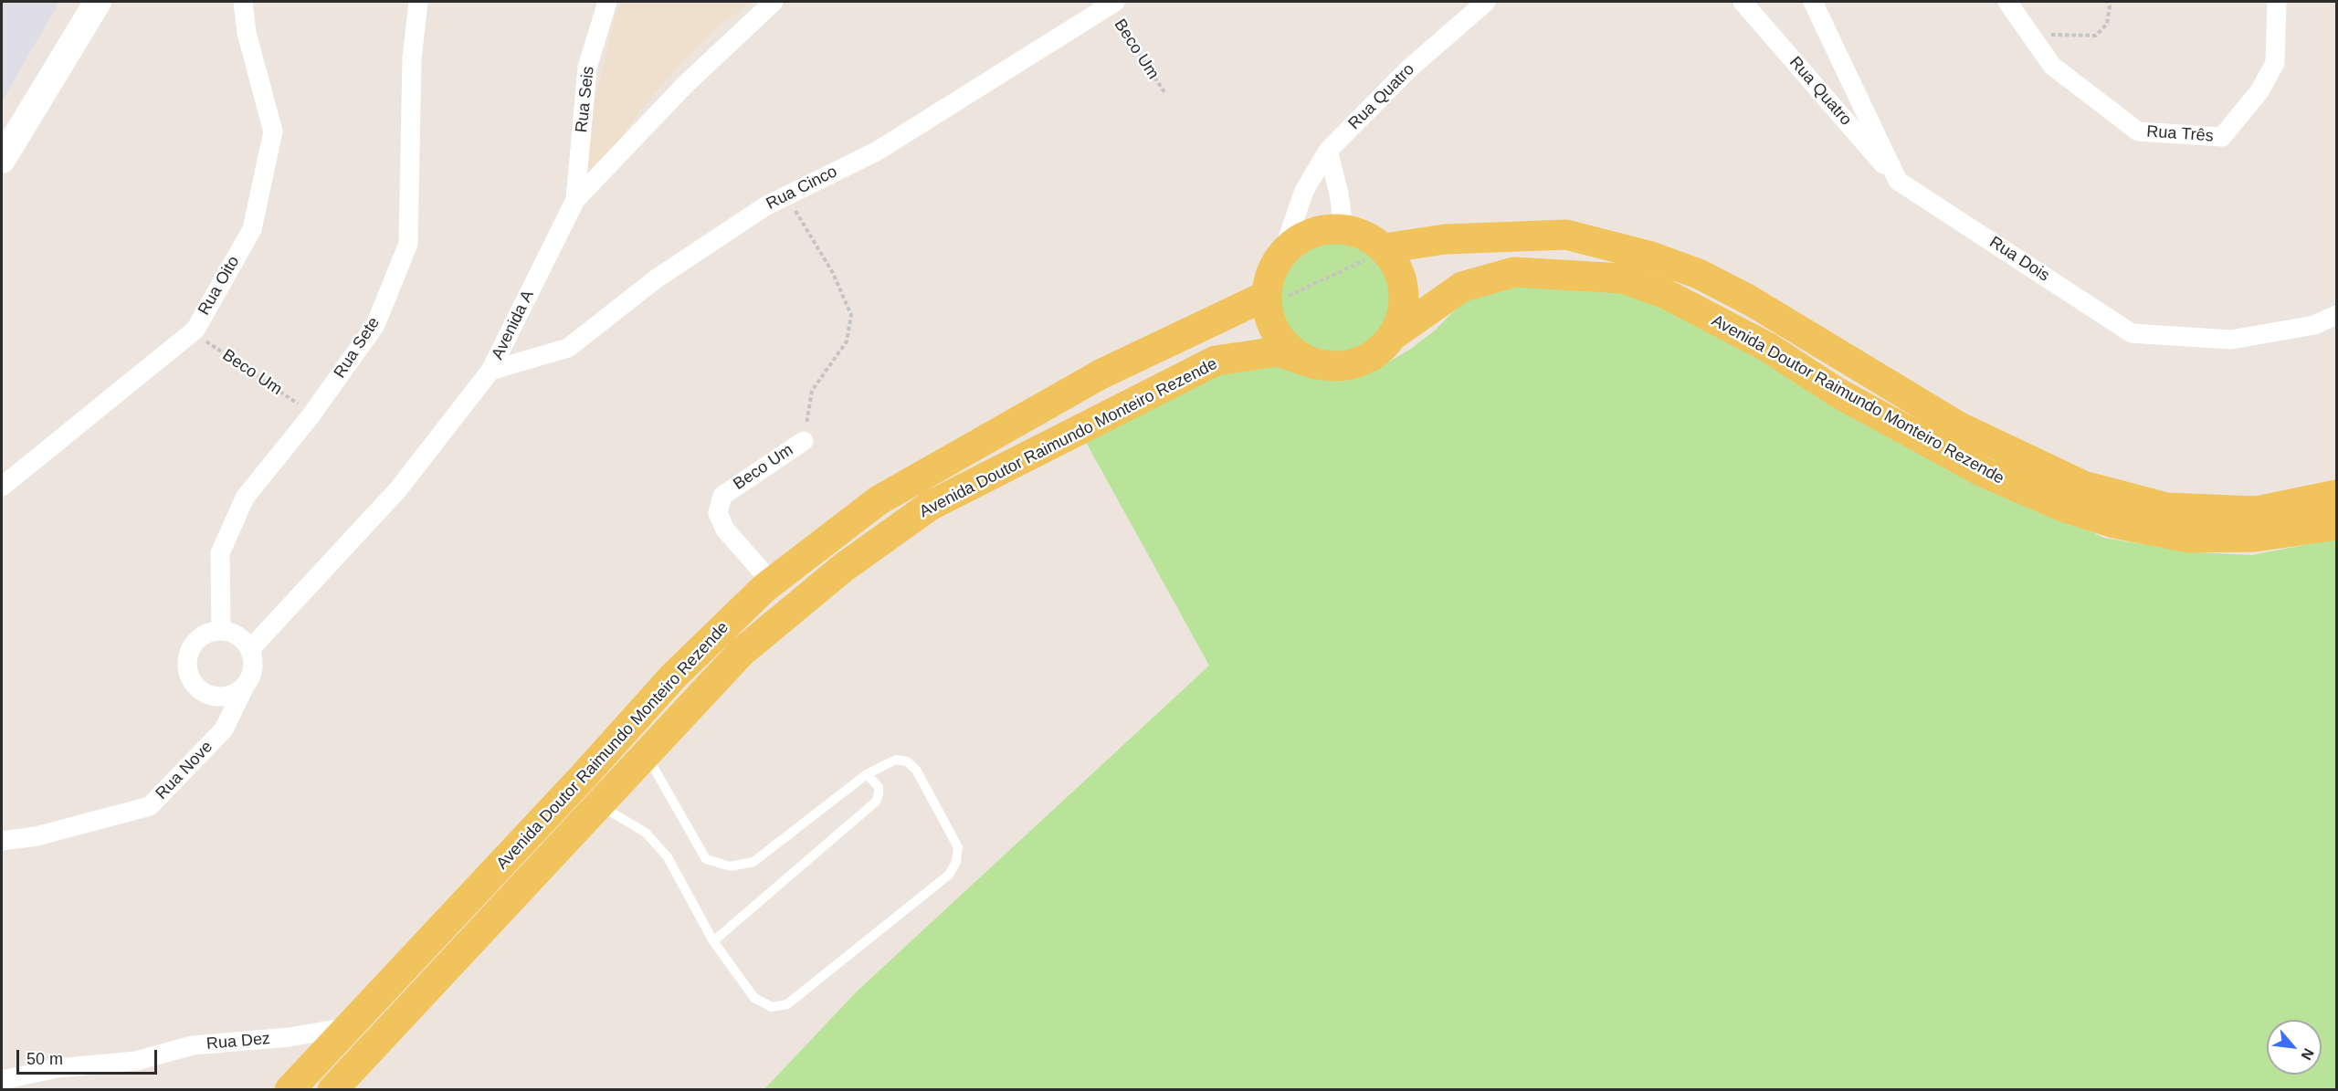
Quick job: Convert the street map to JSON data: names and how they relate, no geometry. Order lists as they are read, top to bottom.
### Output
{
  "streets": {
    "main road": ["Avenida Doutor Raimundo Monteiro Rezende"],
    "street": [
      "Beco Um",
      "Rua Quatro",
      "Rua Seis",
      "Rua Três",
      "Rua Cinco",
      "Rua Dois",
      "Rua Oito",
      "Avenida A",
      "Rua Sete",
      "Rua Nove",
      "Rua Dez"
    ]
  },
  "crossings": [
    ["Beco Um", "Rua Cinco"],
    ["Beco Um", "Rua Oito"],
    ["Beco Um", "Rua Sete"],
    ["Beco Um", "Avenida Doutor Raimundo Monteiro Rezende"],
    ["Rua Quatro", "Rua Dois"],
    ["Rua Seis", "Avenida A"],
    ["Rua Cinco", "Avenida A"],
    ["Avenida A", "Rua Sete"],
    ["Avenida A", "Rua Nove"],
    ["Rua Sete", "Rua Nove"],
    ["Avenida Doutor Raimundo Monteiro Rezende", "Rua Dez"]
  ],
  "scale_bar": "50 m",
  "north": "bottom right"
}
